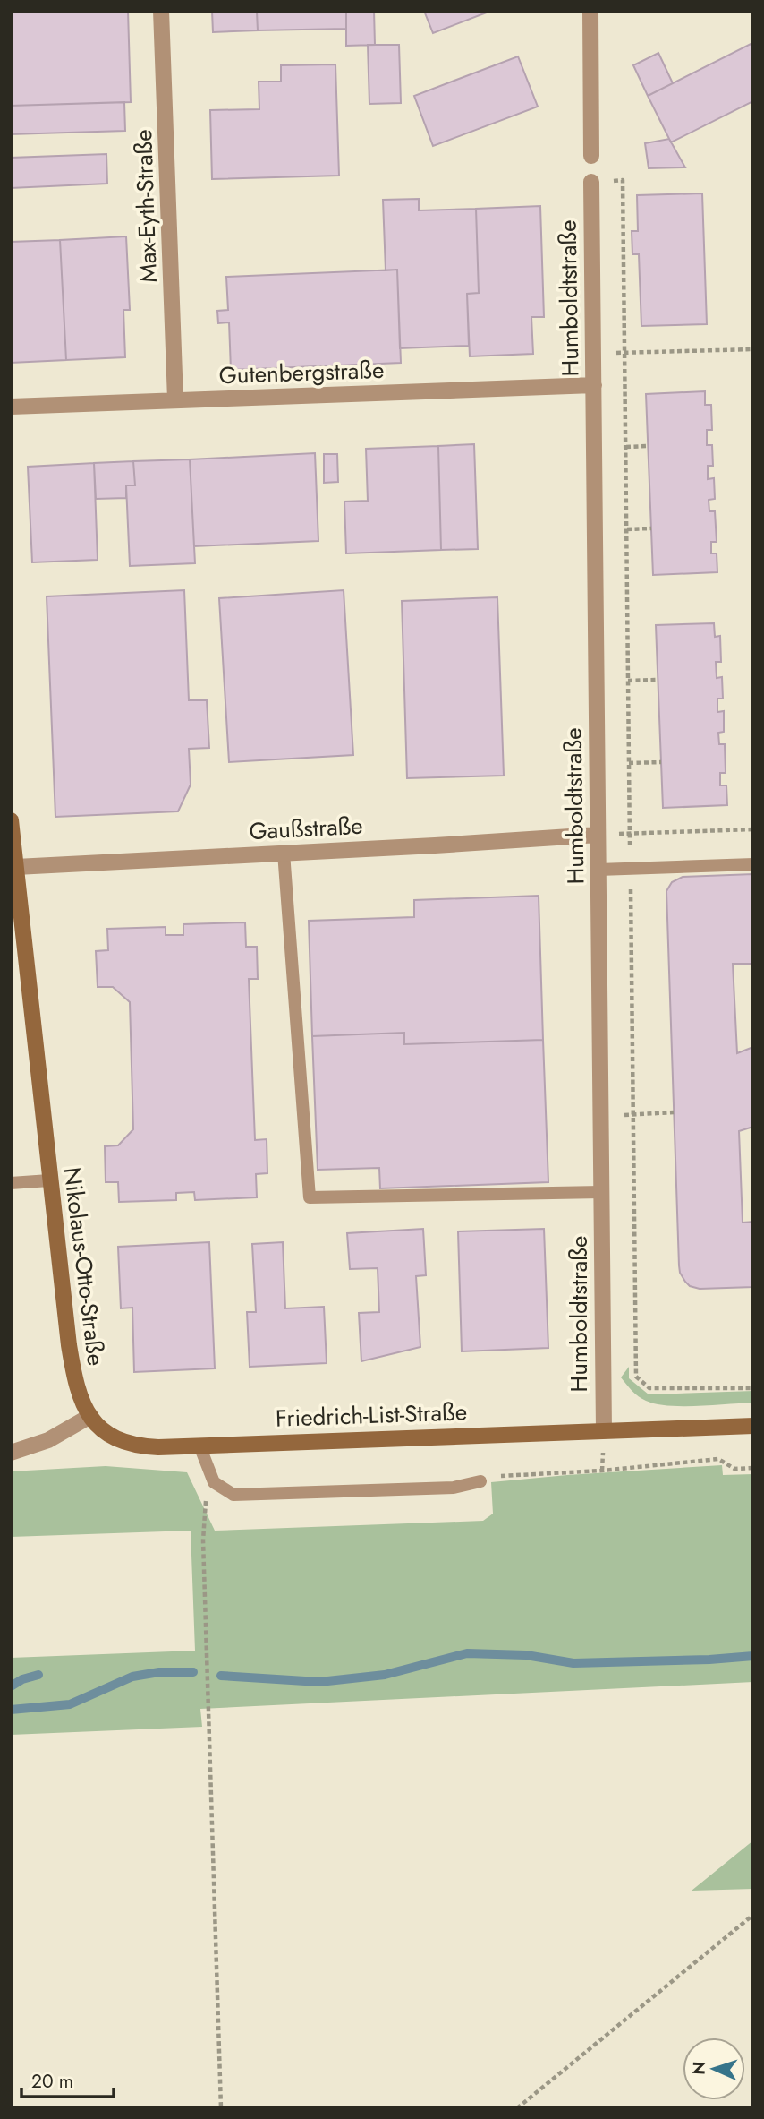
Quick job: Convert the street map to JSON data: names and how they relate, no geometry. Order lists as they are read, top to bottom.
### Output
{
  "streets": {
    "main road": ["Nikolaus-Otto-Straße", "Friedrich-List-Straße"],
    "street": [
      "Max-Eyth-Straße",
      "Humboldtstraße",
      "Gutenbergstraße",
      "Gaußstraße"
    ]
  },
  "crossings": [
    ["Max-Eyth-Straße", "Gutenbergstraße"],
    ["Humboldtstraße", "Gutenbergstraße"],
    ["Humboldtstraße", "Gaußstraße"],
    ["Humboldtstraße", "Friedrich-List-Straße"],
    ["Gaußstraße", "Nikolaus-Otto-Straße"],
    ["Nikolaus-Otto-Straße", "Friedrich-List-Straße"]
  ],
  "scale_bar": "20 m",
  "north": "left"
}
